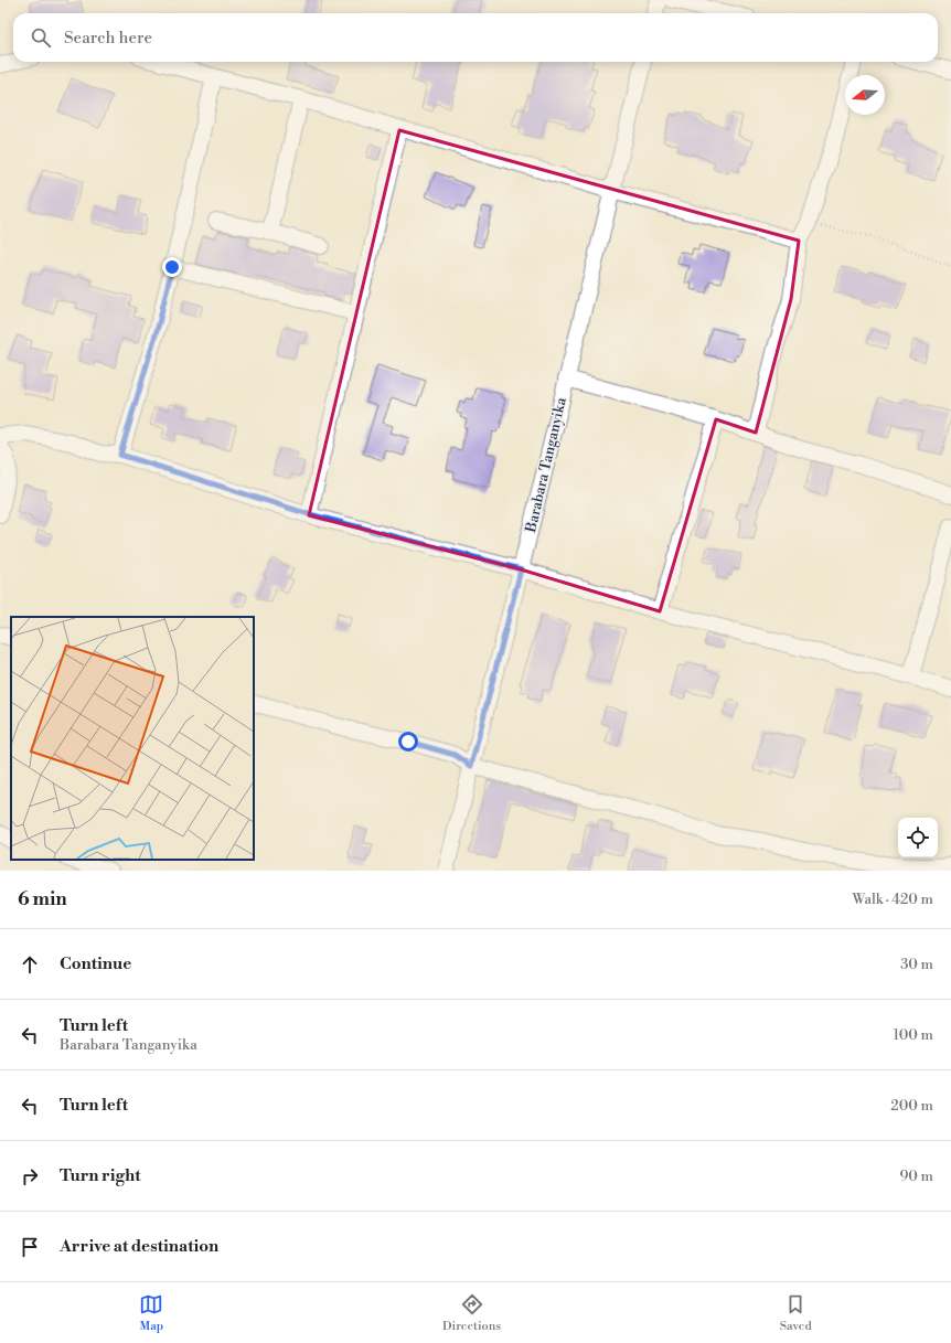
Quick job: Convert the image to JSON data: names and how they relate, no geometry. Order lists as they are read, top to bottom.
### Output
{
  "streets": {
    "street": ["Barabara Tanganyika"]
  },
  "north": "left",
  "page": {
    "search": "Search here",
    "heading": ["6 min", "Walk · 420 m"],
    "list": [
      ["Continue", "30 m"],
      ["Turn left", "Barabara Tanganyika", "100 m"],
      ["Turn left", "200 m"],
      ["Turn right", "90 m"],
      "Arrive at destination"
    ],
    "nav": ["Map", "Directions", "Saved"]
  }
}
